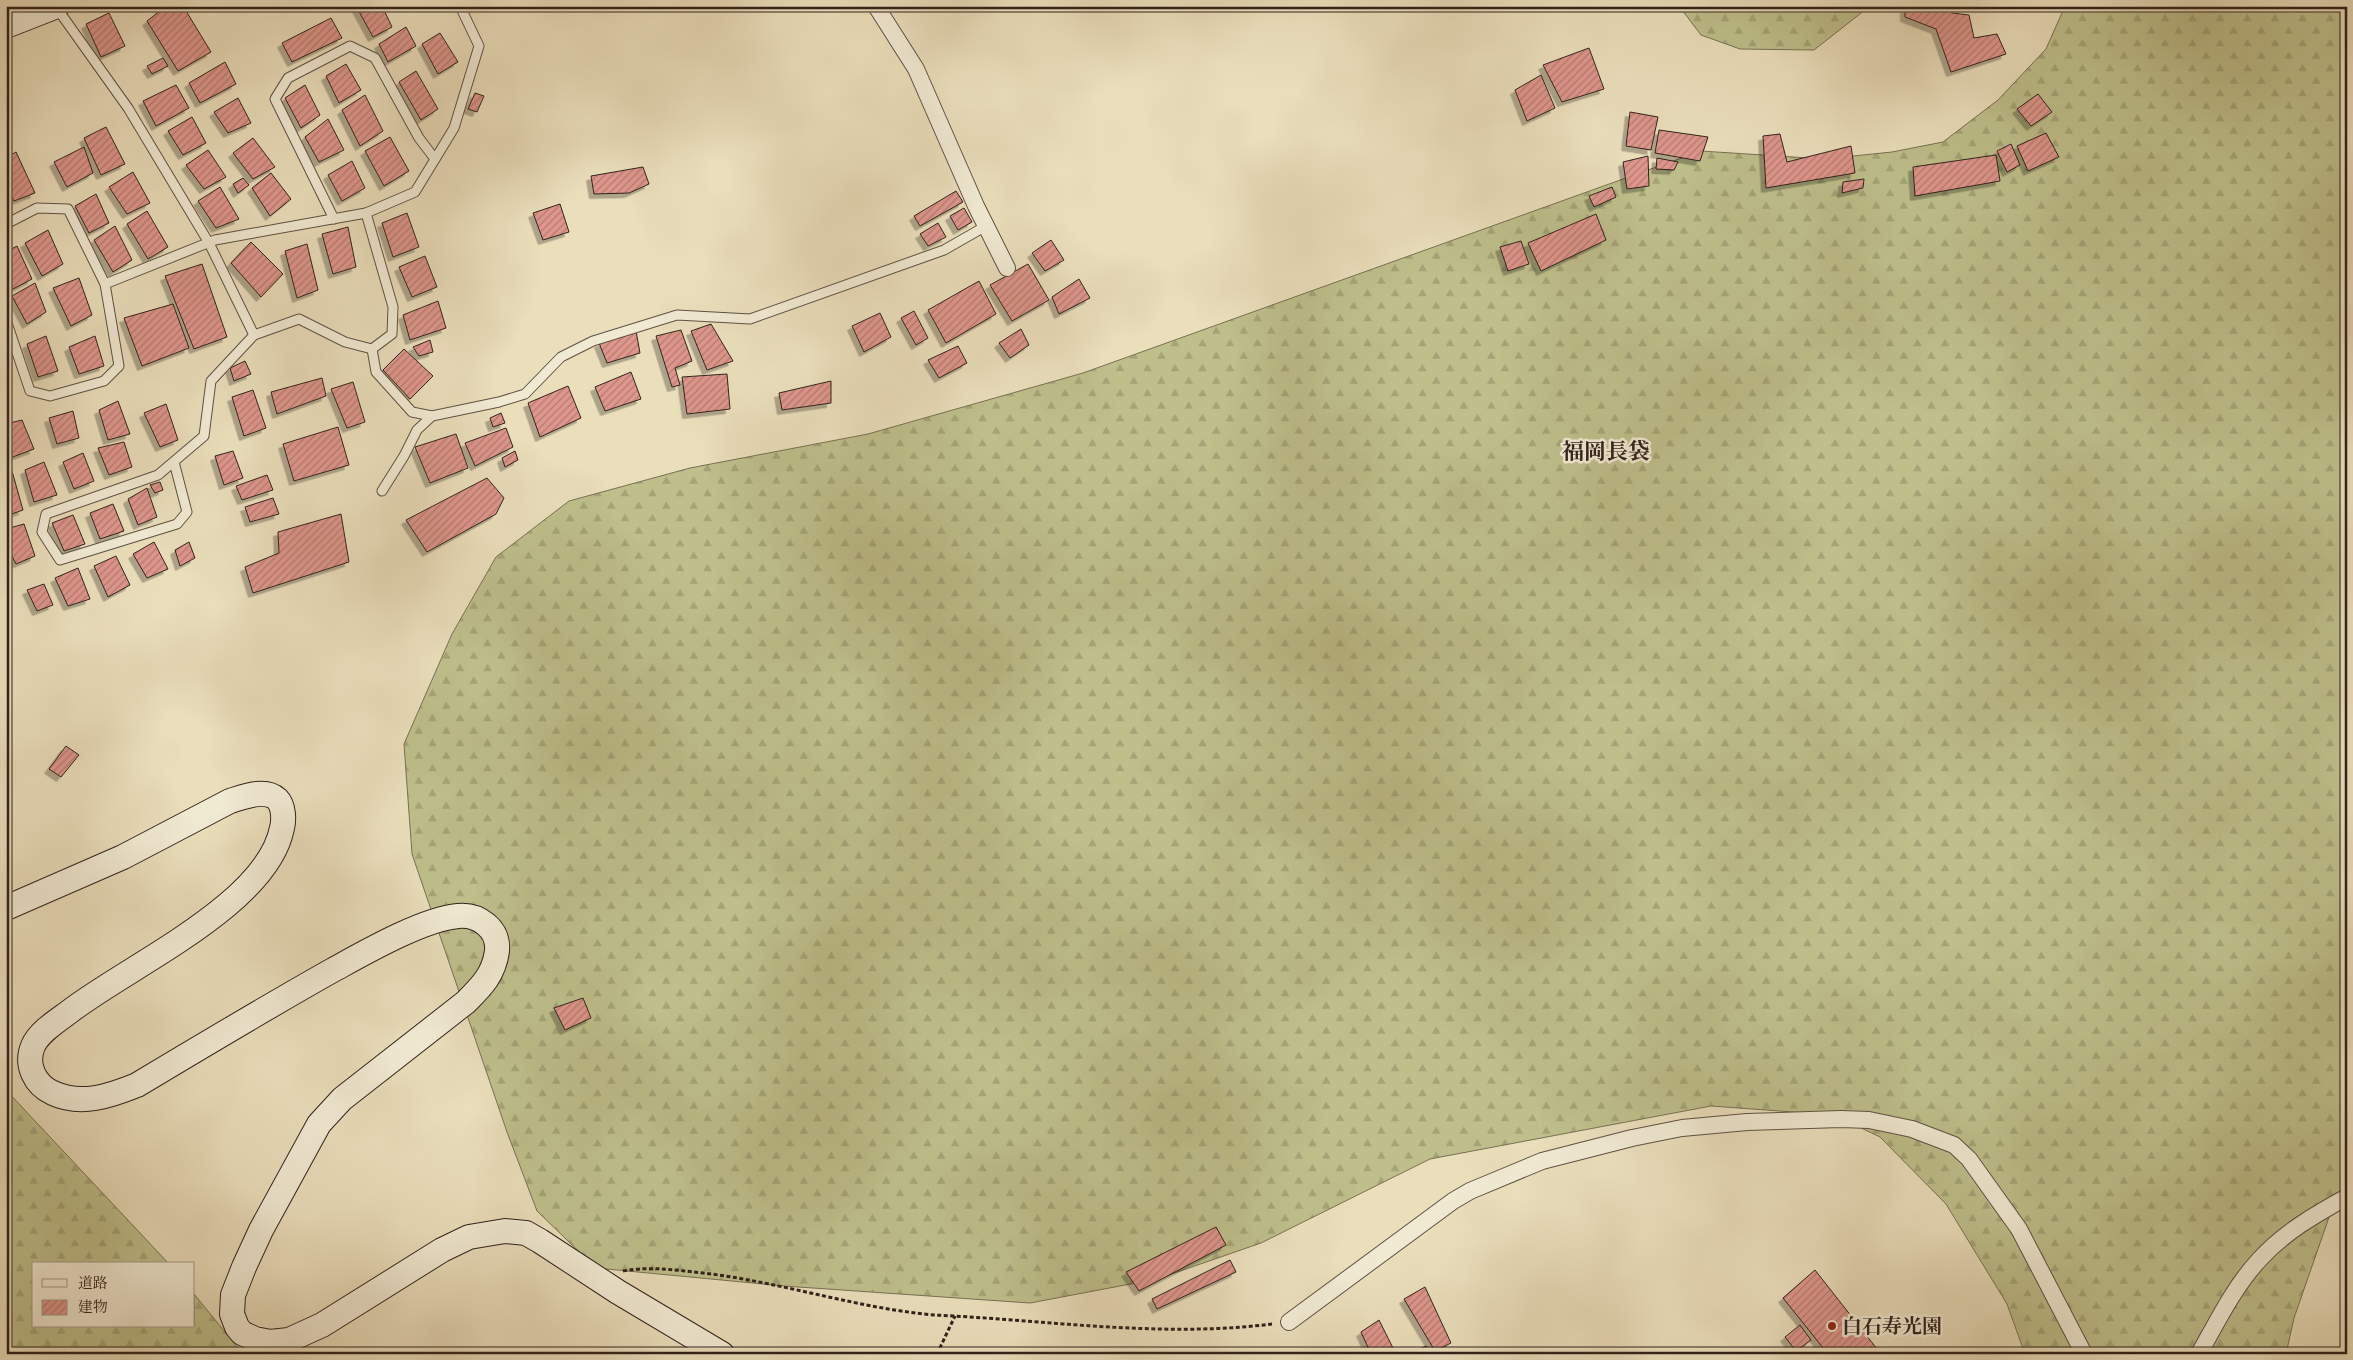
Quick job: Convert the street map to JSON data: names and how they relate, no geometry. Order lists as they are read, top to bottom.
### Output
{
  "districts": ["福岡長袋"],
  "places": ["白石寿光園"],
  "legend": ["道路", "建物"]
}
